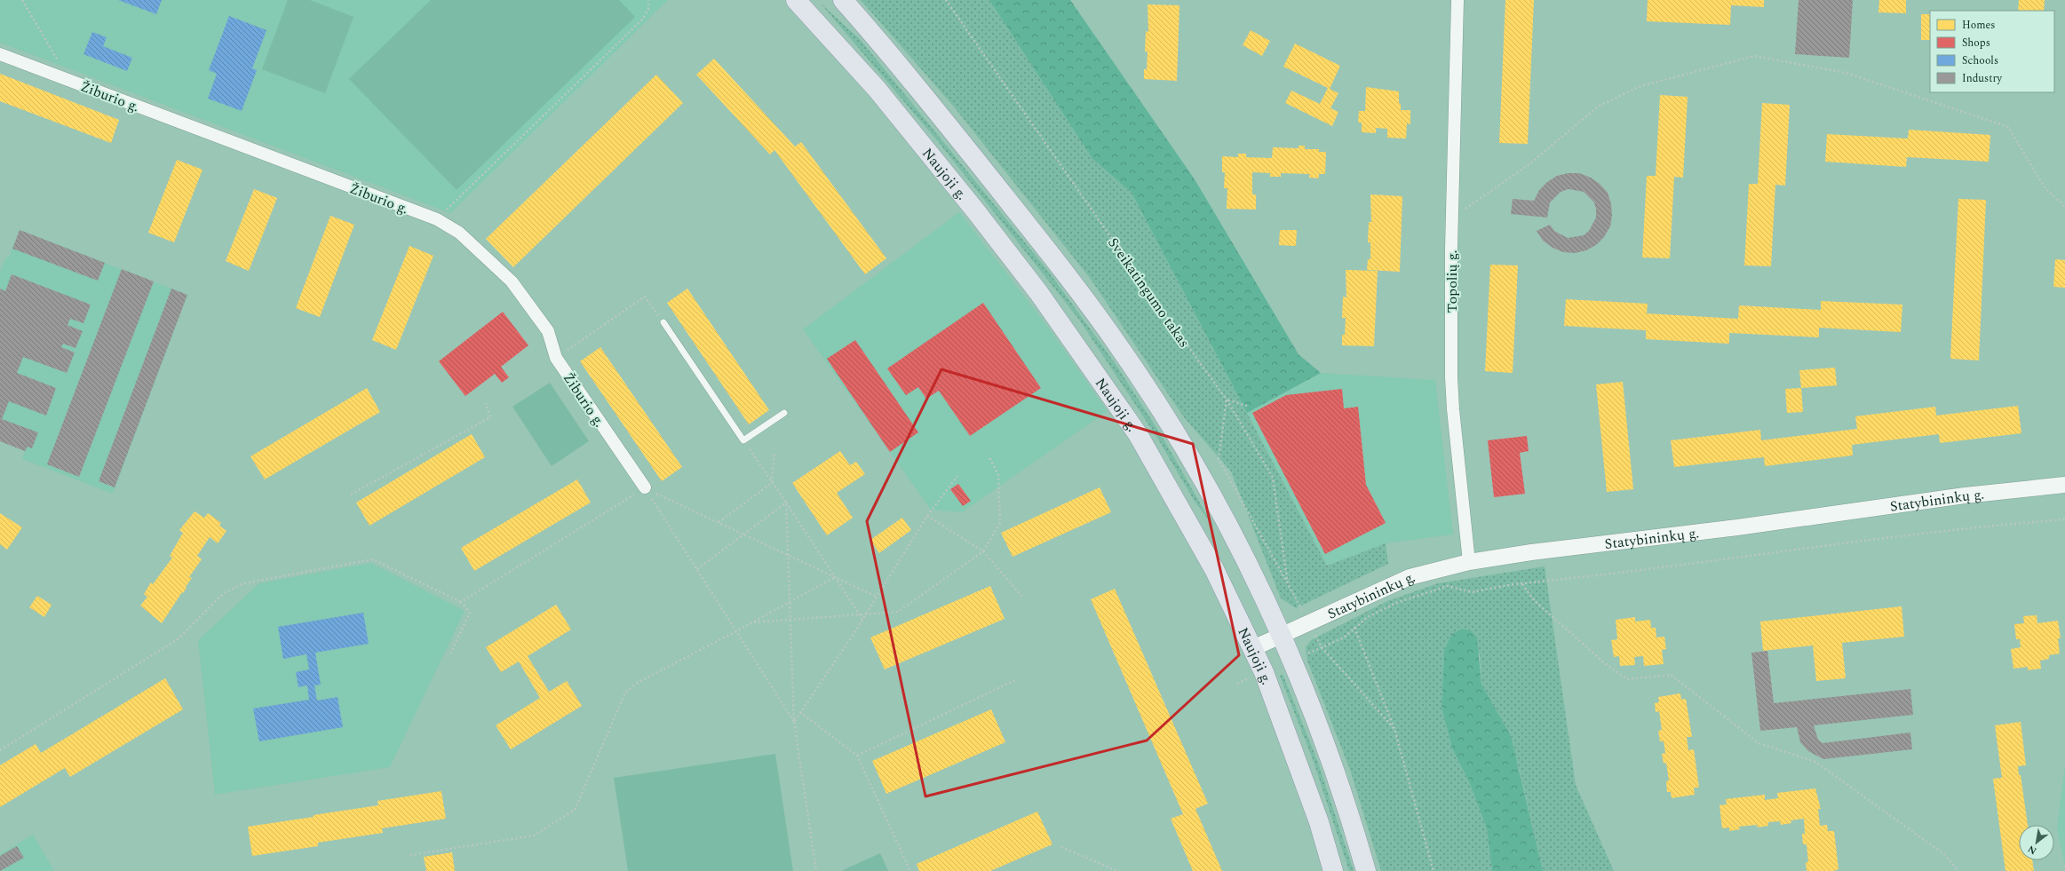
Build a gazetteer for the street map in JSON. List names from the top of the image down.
{
  "streets": {
    "main road": ["Naujoji g."],
    "street": ["Žiburio g.", "Topolių g.", "Statybininkų g."],
    "path": ["Sveikatingumo takas"]
  },
  "crossings": [
    ["Naujoji g.", "Statybininkų g."],
    ["Topolių g.", "Statybininkų g."]
  ],
  "legend": [
    "Homes",
    "Shops",
    "Schools",
    "Industry"
  ],
  "north": "bottom left"
}
